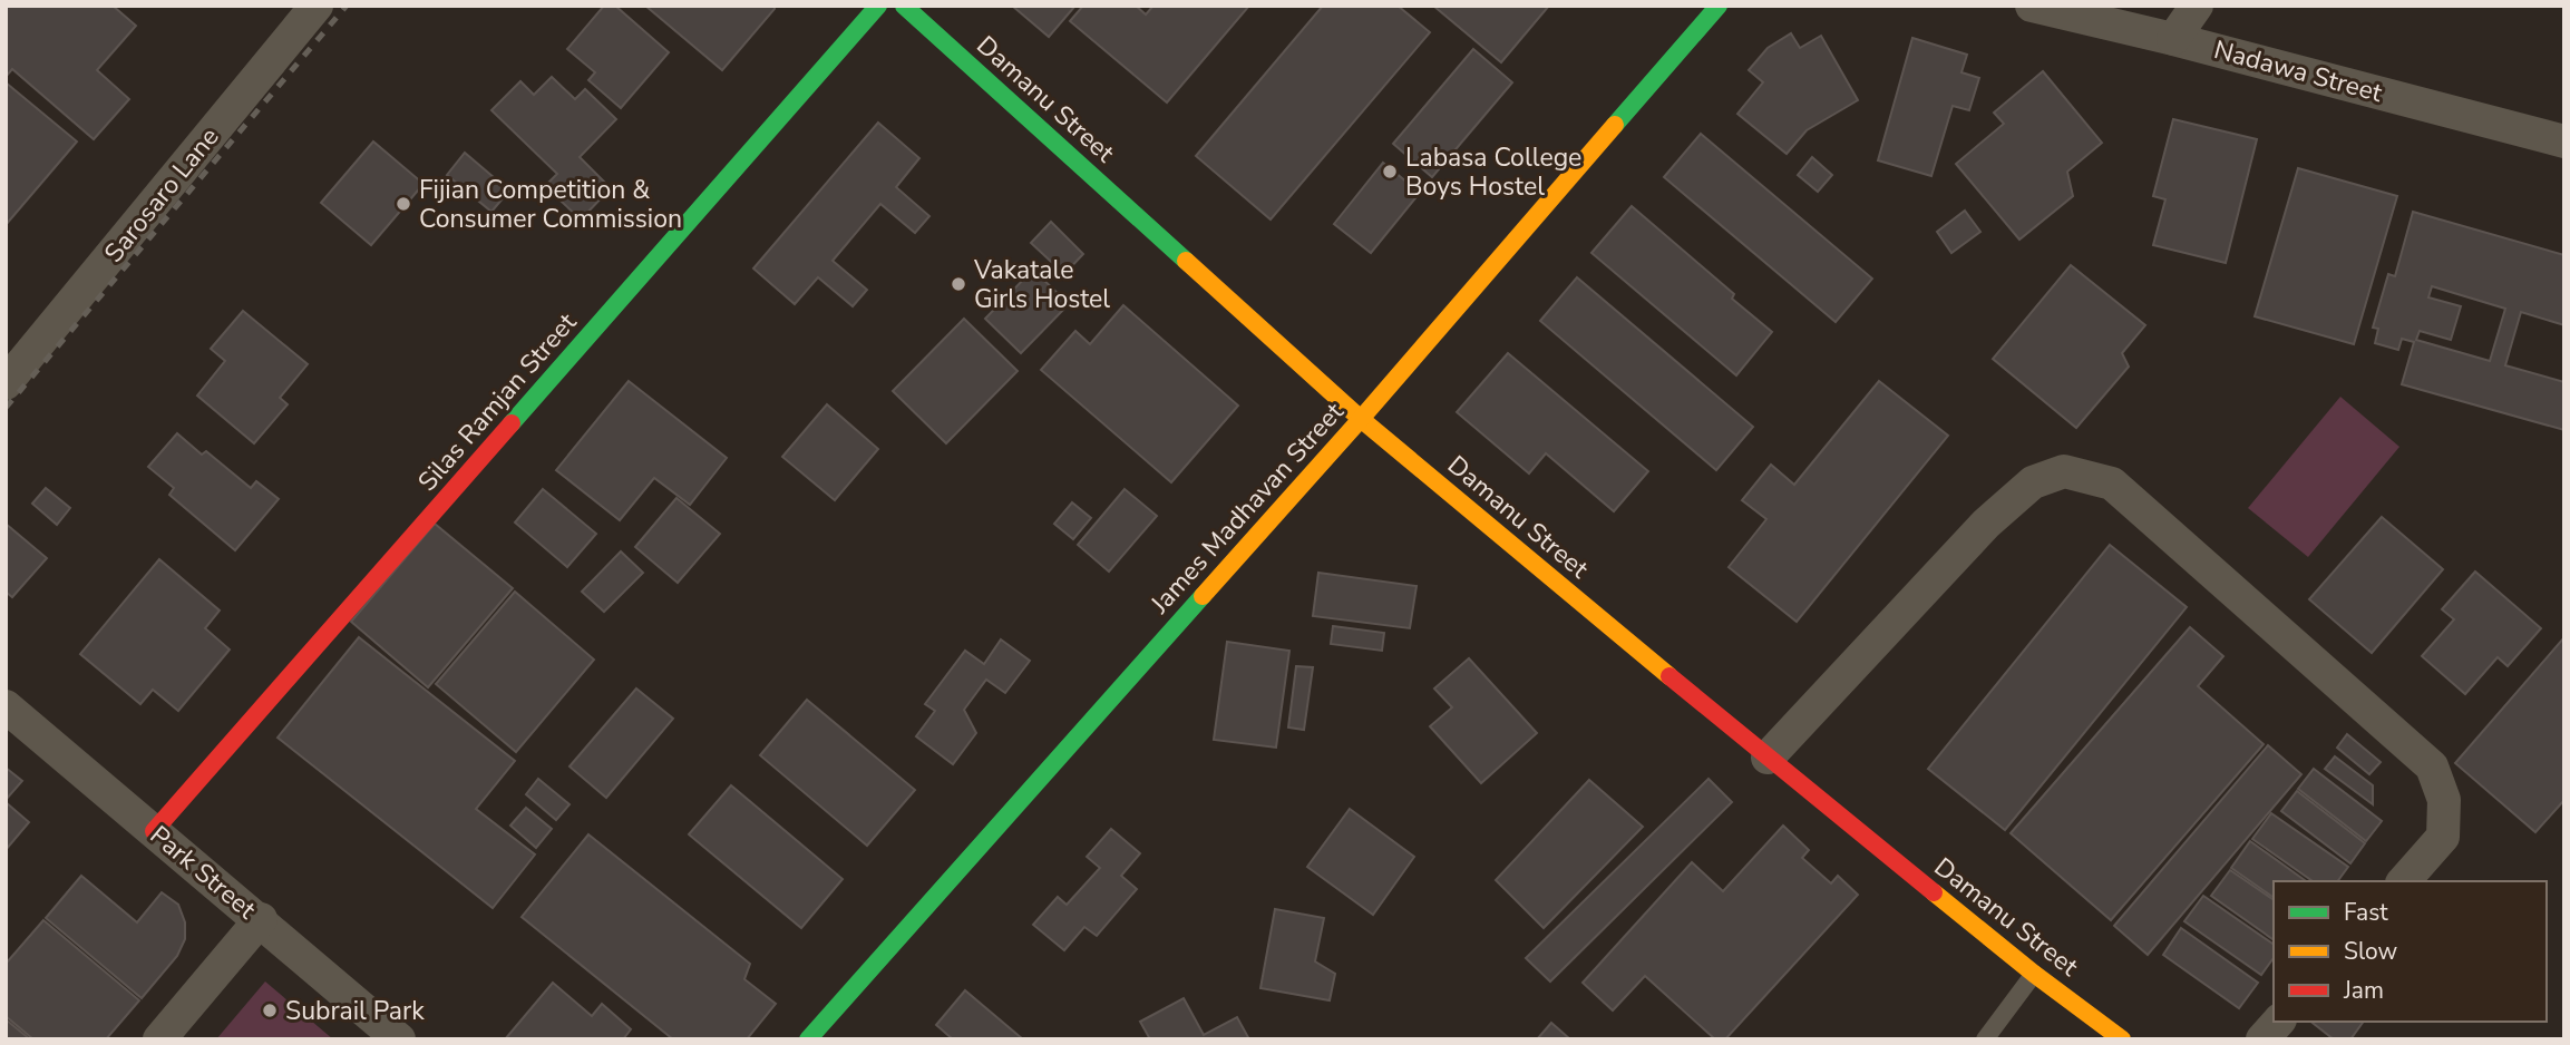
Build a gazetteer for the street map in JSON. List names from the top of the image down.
{
  "streets": {
    "street": [
      "Nadawa Street",
      "Damanu Street",
      "Sarosaro Lane",
      "Silas Ramjan Street",
      "James Madhavan Street",
      "Park Street"
    ]
  },
  "crossings": [
    ["Damanu Street", "James Madhavan Street"],
    ["Silas Ramjan Street", "Park Street"]
  ],
  "places": [
    "Labasa College Boys Hostel",
    "Fijian Competition & Consumer Commission",
    "Vakatale Girls Hostel",
    "Subrail Park"
  ],
  "legend": ["Fast", "Slow", "Jam"]
}
